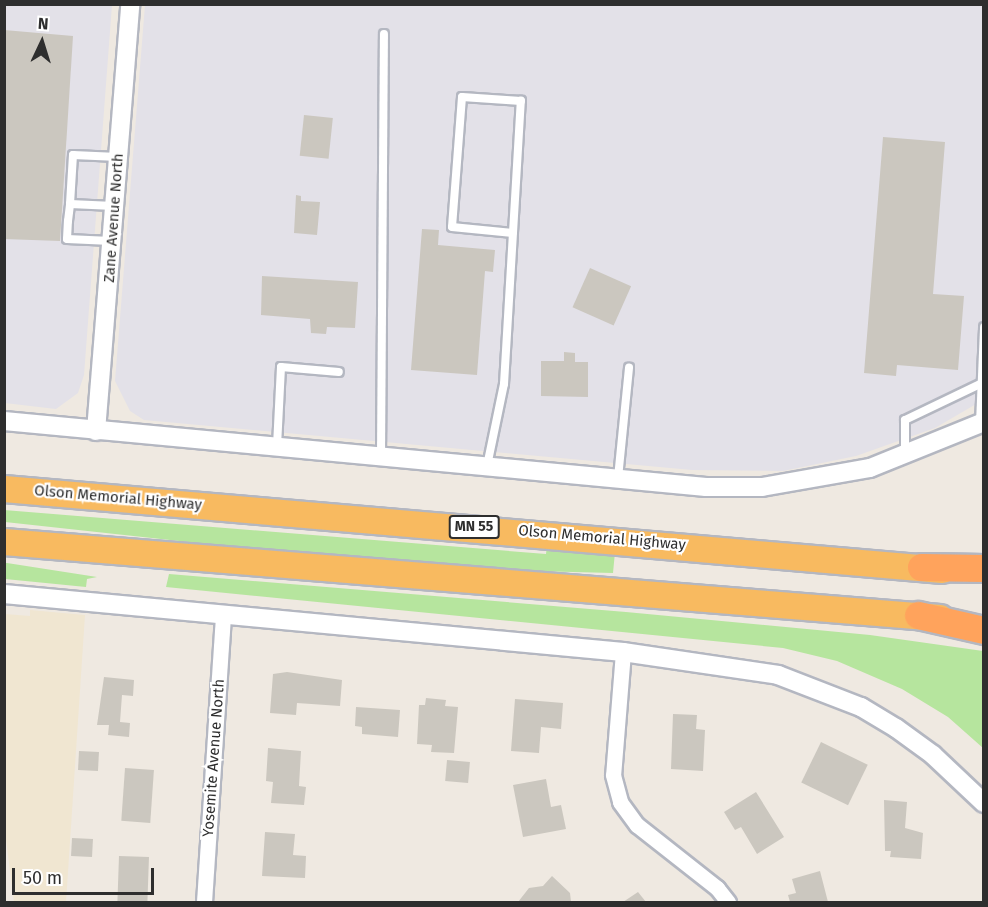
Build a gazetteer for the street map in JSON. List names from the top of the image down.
{
  "streets": {
    "highway": ["Olson Memorial Highway", "MN 55"],
    "street": ["Zane Avenue North", "Yosemite Avenue North"]
  },
  "scale_bar": "50 m",
  "north": "top"
}
